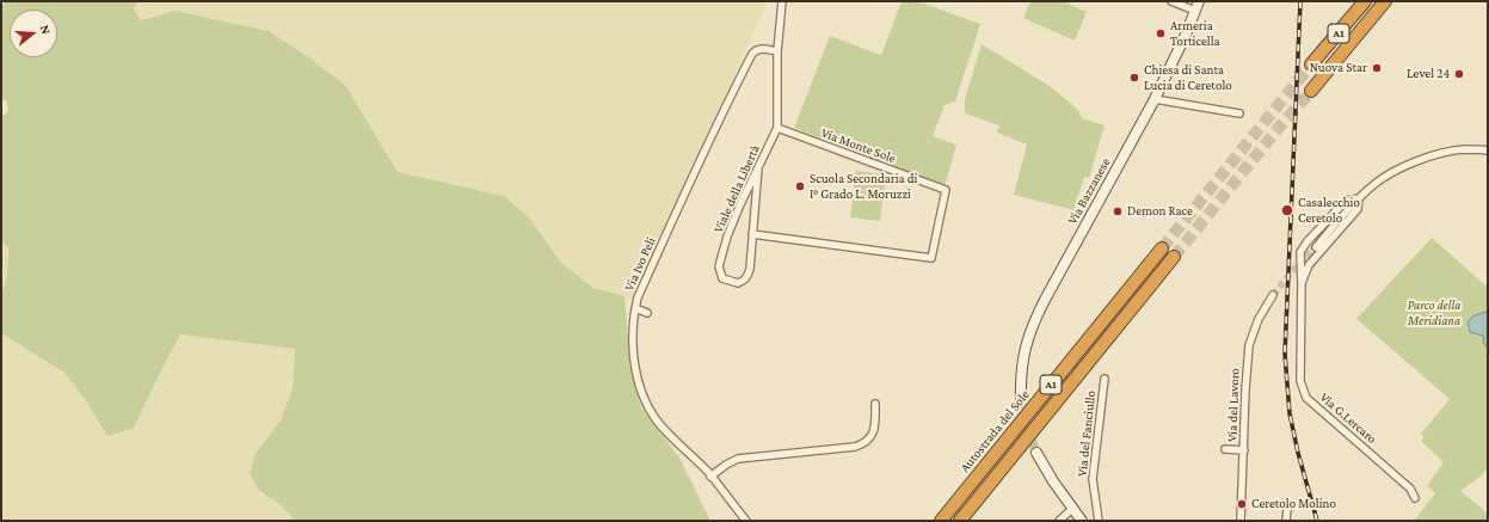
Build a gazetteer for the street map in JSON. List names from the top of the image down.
{
  "streets": {
    "highway": ["A1", "Autostrada del Sole"],
    "main road": ["Via Bazzanese"],
    "street": [
      "Via Monte Sole",
      "Viale della Libertà",
      "Via Ivo Peli",
      "Via del Lavoro",
      "Via G.Lercaro",
      "Via del Fanciullo"
    ]
  },
  "crossings": [
    ["Via Monte Sole", "Viale della Libertà"],
    ["Viale della Libertà", "Via Ivo Peli"]
  ],
  "parks": ["Parco della Meridiana"],
  "places": [
    "Armeria Torticella",
    "Nuova Star",
    "Level 24",
    "Chiesa di Santa Lucia di Ceretolo",
    "Scuola Secondaria di I° Grado L. Moruzzi",
    "Casalecchio Ceretolo",
    "Demon Race",
    "Ceretolo Molino"
  ],
  "north": "right"
}
